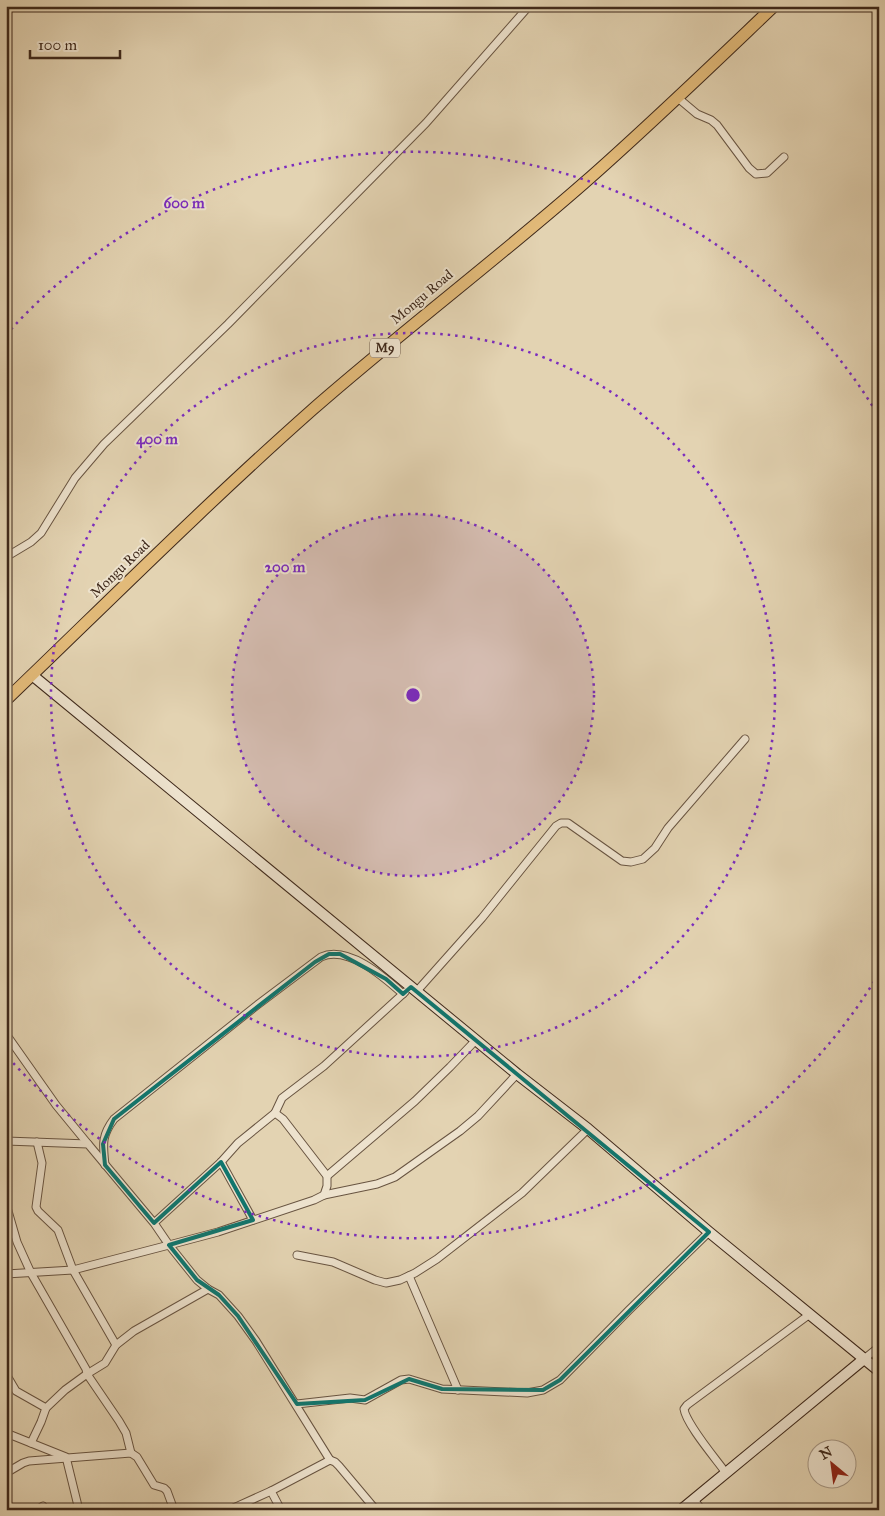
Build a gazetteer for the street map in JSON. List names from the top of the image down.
{
  "streets": {
    "main road": ["Mongu Road", "M9"]
  },
  "scale_bar": "100 m",
  "north": "top left",
  "rings": ["600 m", "400 m", "200 m"]
}
